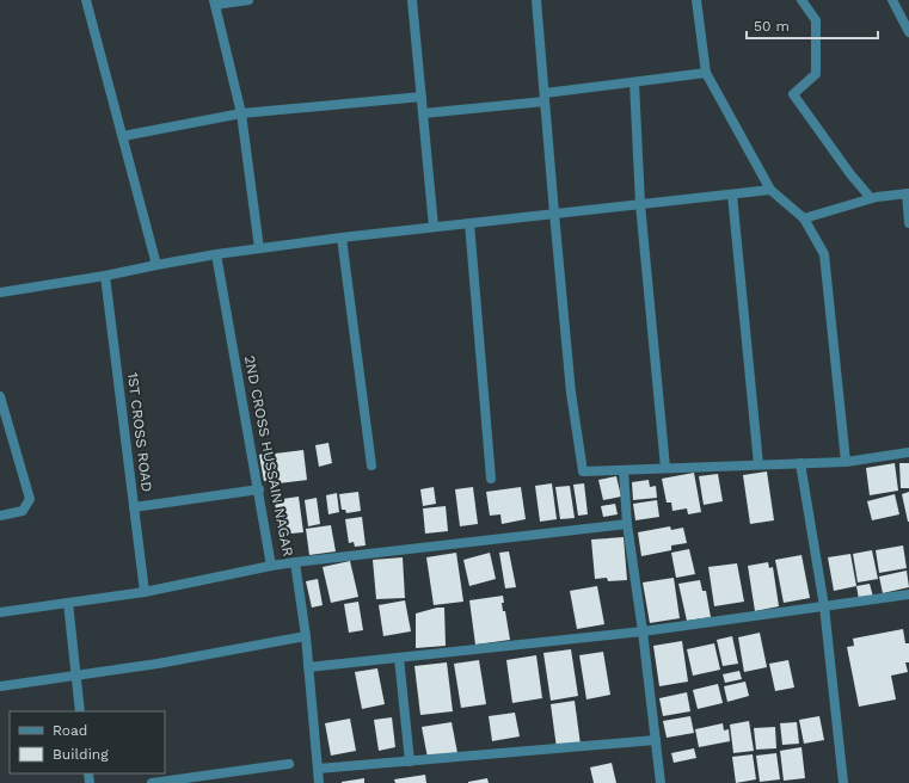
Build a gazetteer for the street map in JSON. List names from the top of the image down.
{
  "streets": {
    "street": ["1ST CROSS ROAD", "2ND CROSS HUSSAIN NAGAR"]
  },
  "legend": ["Road", "Building"],
  "scale_bar": "50 m"
}
